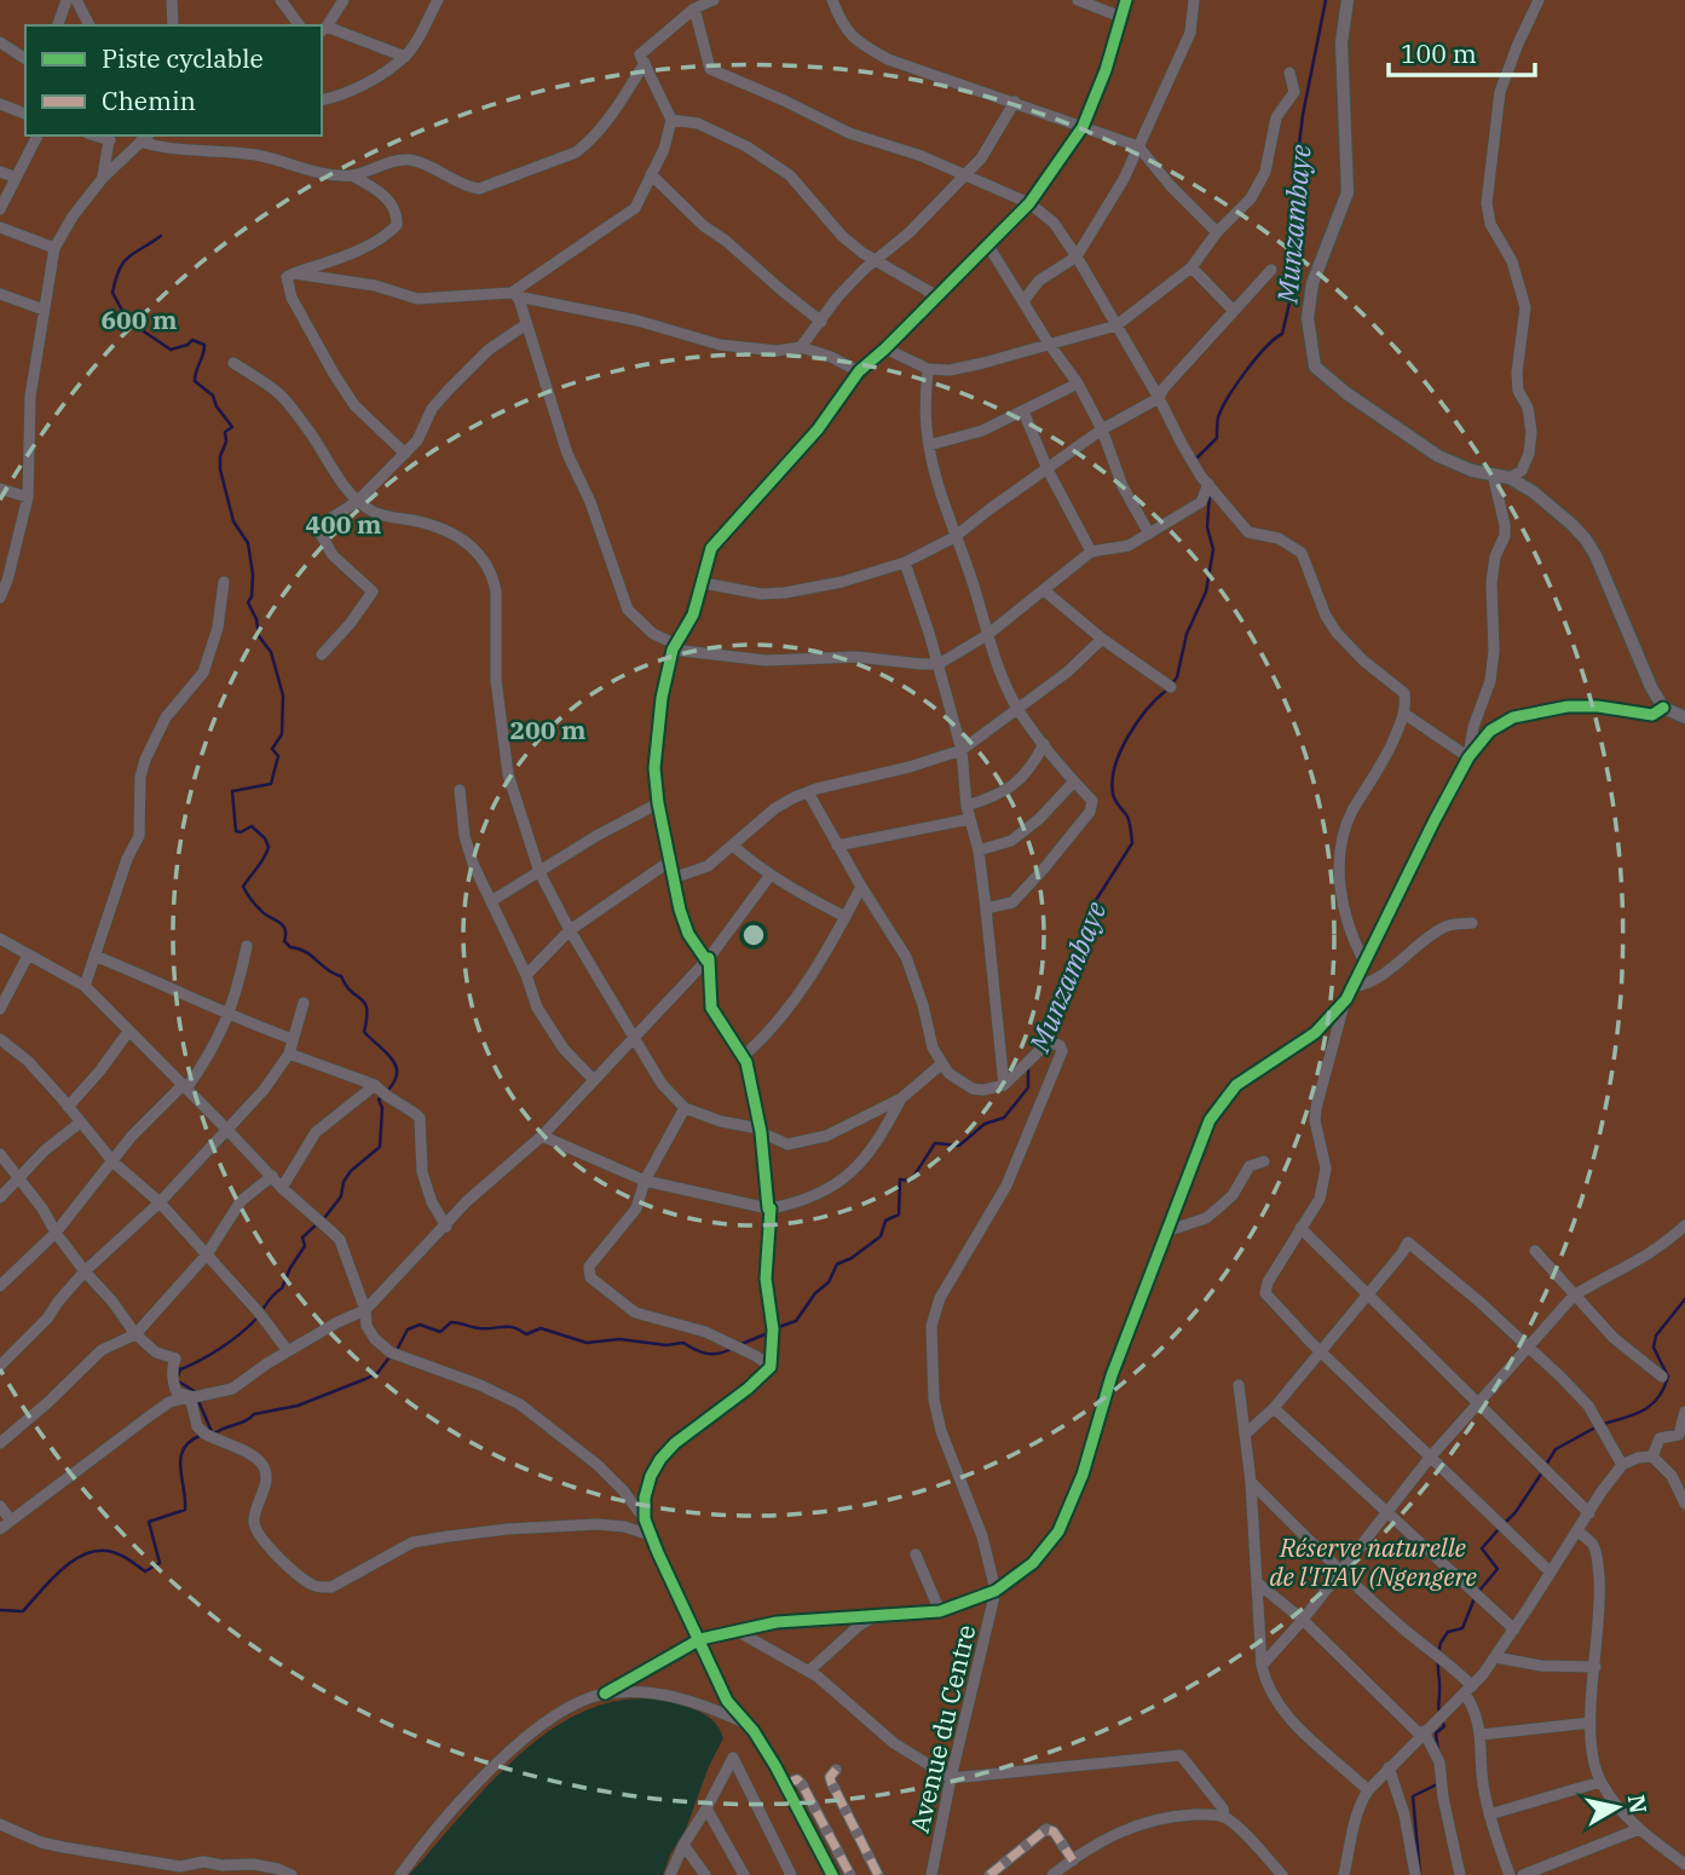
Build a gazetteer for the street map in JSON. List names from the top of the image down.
{
  "streets": {
    "street": ["Avenue du Centre"]
  },
  "water": ["Munzambaye"],
  "parks": ["Réserve naturelle de l'ITAV (Ngengere"],
  "legend": ["Piste cyclable", "Chemin"],
  "scale_bar": "100 m",
  "north": "right",
  "rings": ["600 m", "400 m", "200 m"]
}
